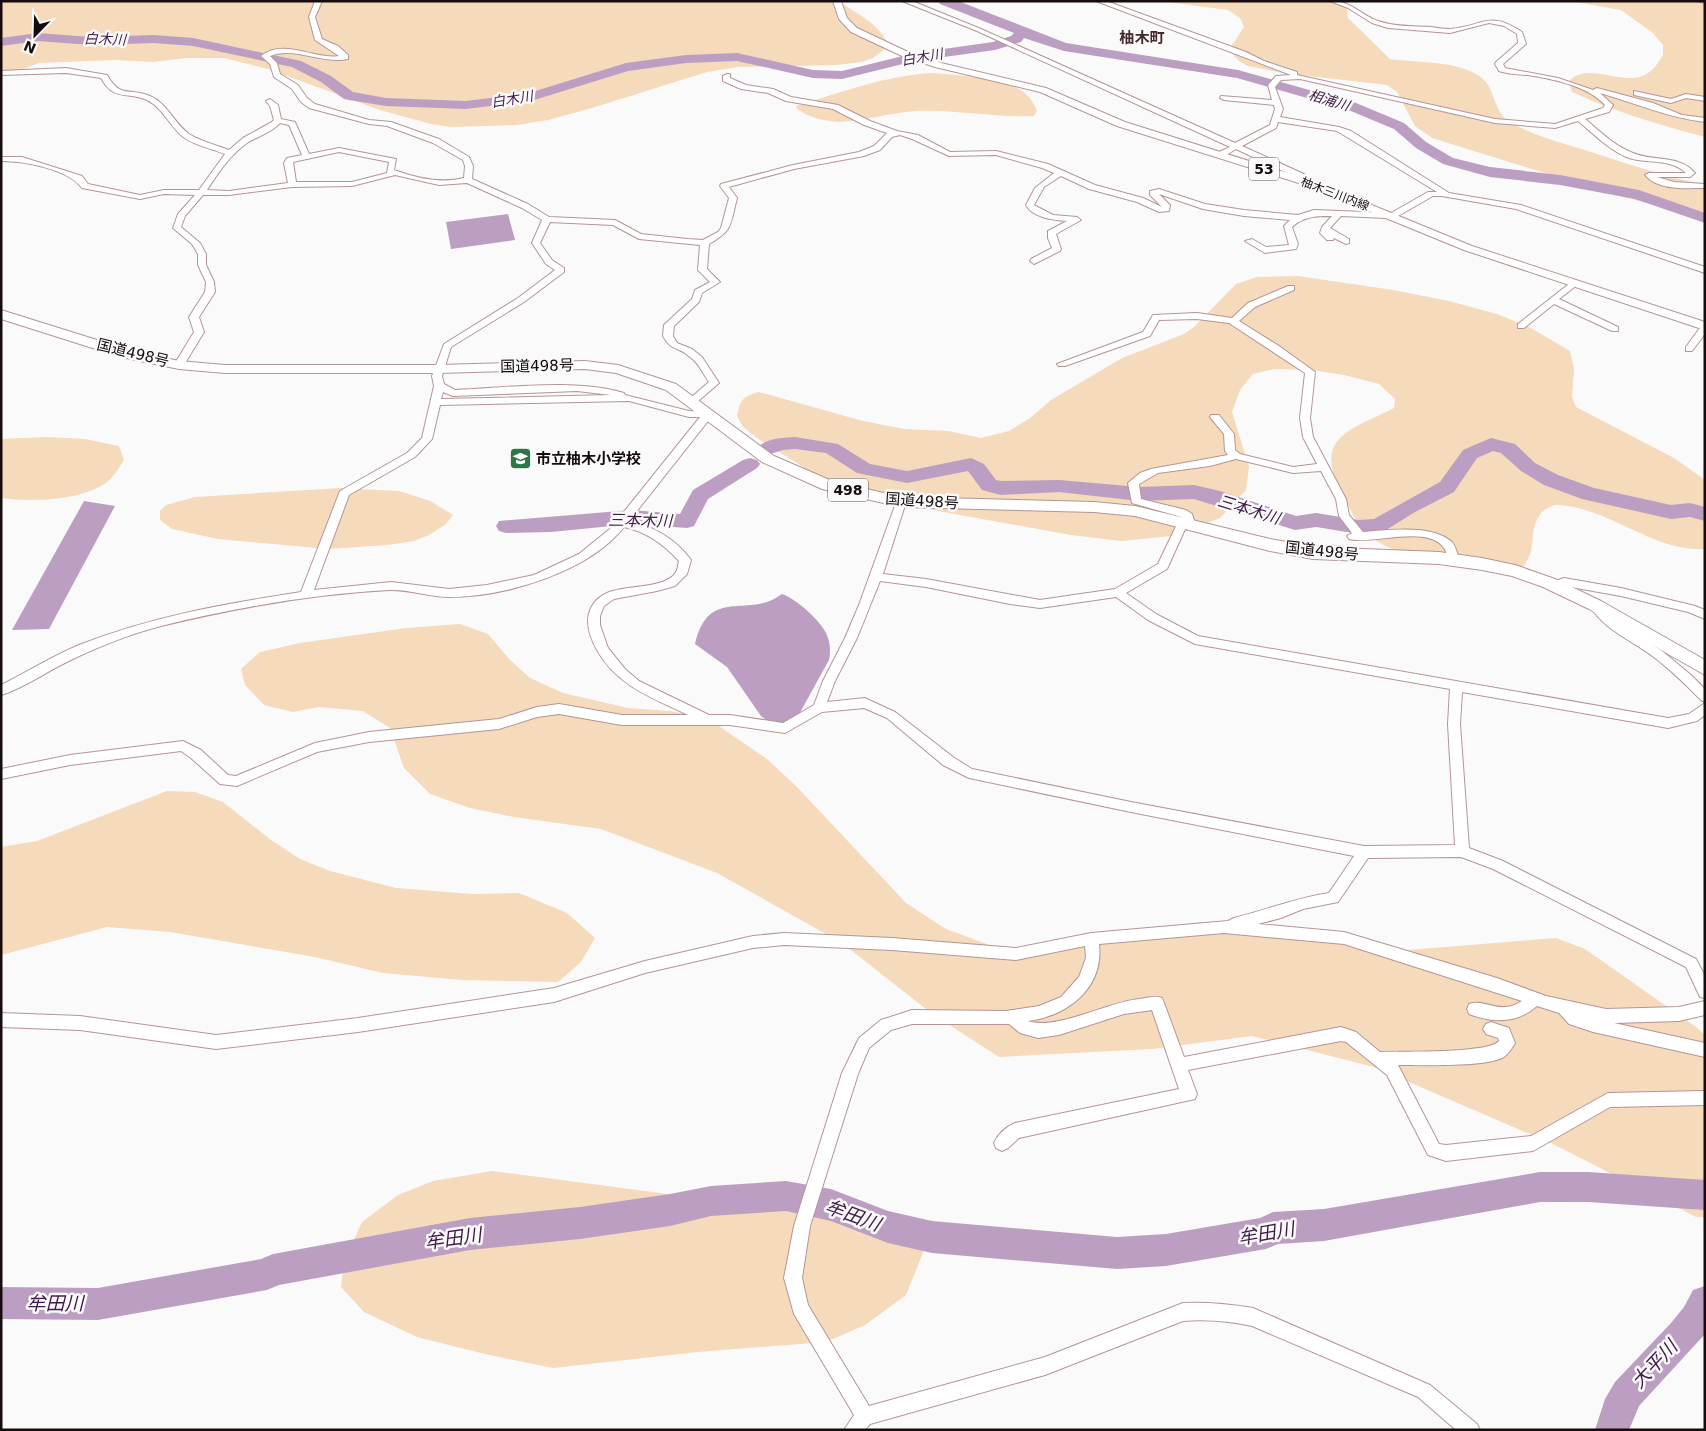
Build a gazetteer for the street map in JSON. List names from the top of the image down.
{
  "streets": {
    "highway": ["国道498号", "498"],
    "main road": ["53", "柚木三川内線"]
  },
  "districts": ["柚木町"],
  "water": [
    "白木川",
    "相浦川",
    "三本木川",
    "牟田川",
    "大平川"
  ],
  "places": {
    "school or university": ["市立柚木小学校"]
  },
  "north": "bottom left"
}
